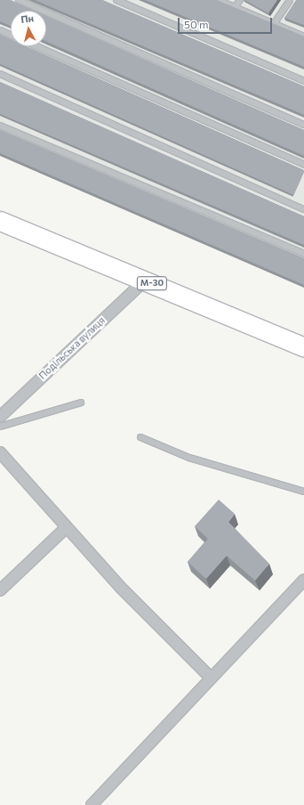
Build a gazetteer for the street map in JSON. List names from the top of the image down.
{
  "streets": {
    "highway": ["М-30"],
    "street": ["Подільська вулиця"]
  },
  "crossings": [
    ["М-30", "Подільська вулиця"]
  ],
  "scale_bar": "50 m",
  "north": "top"
}
